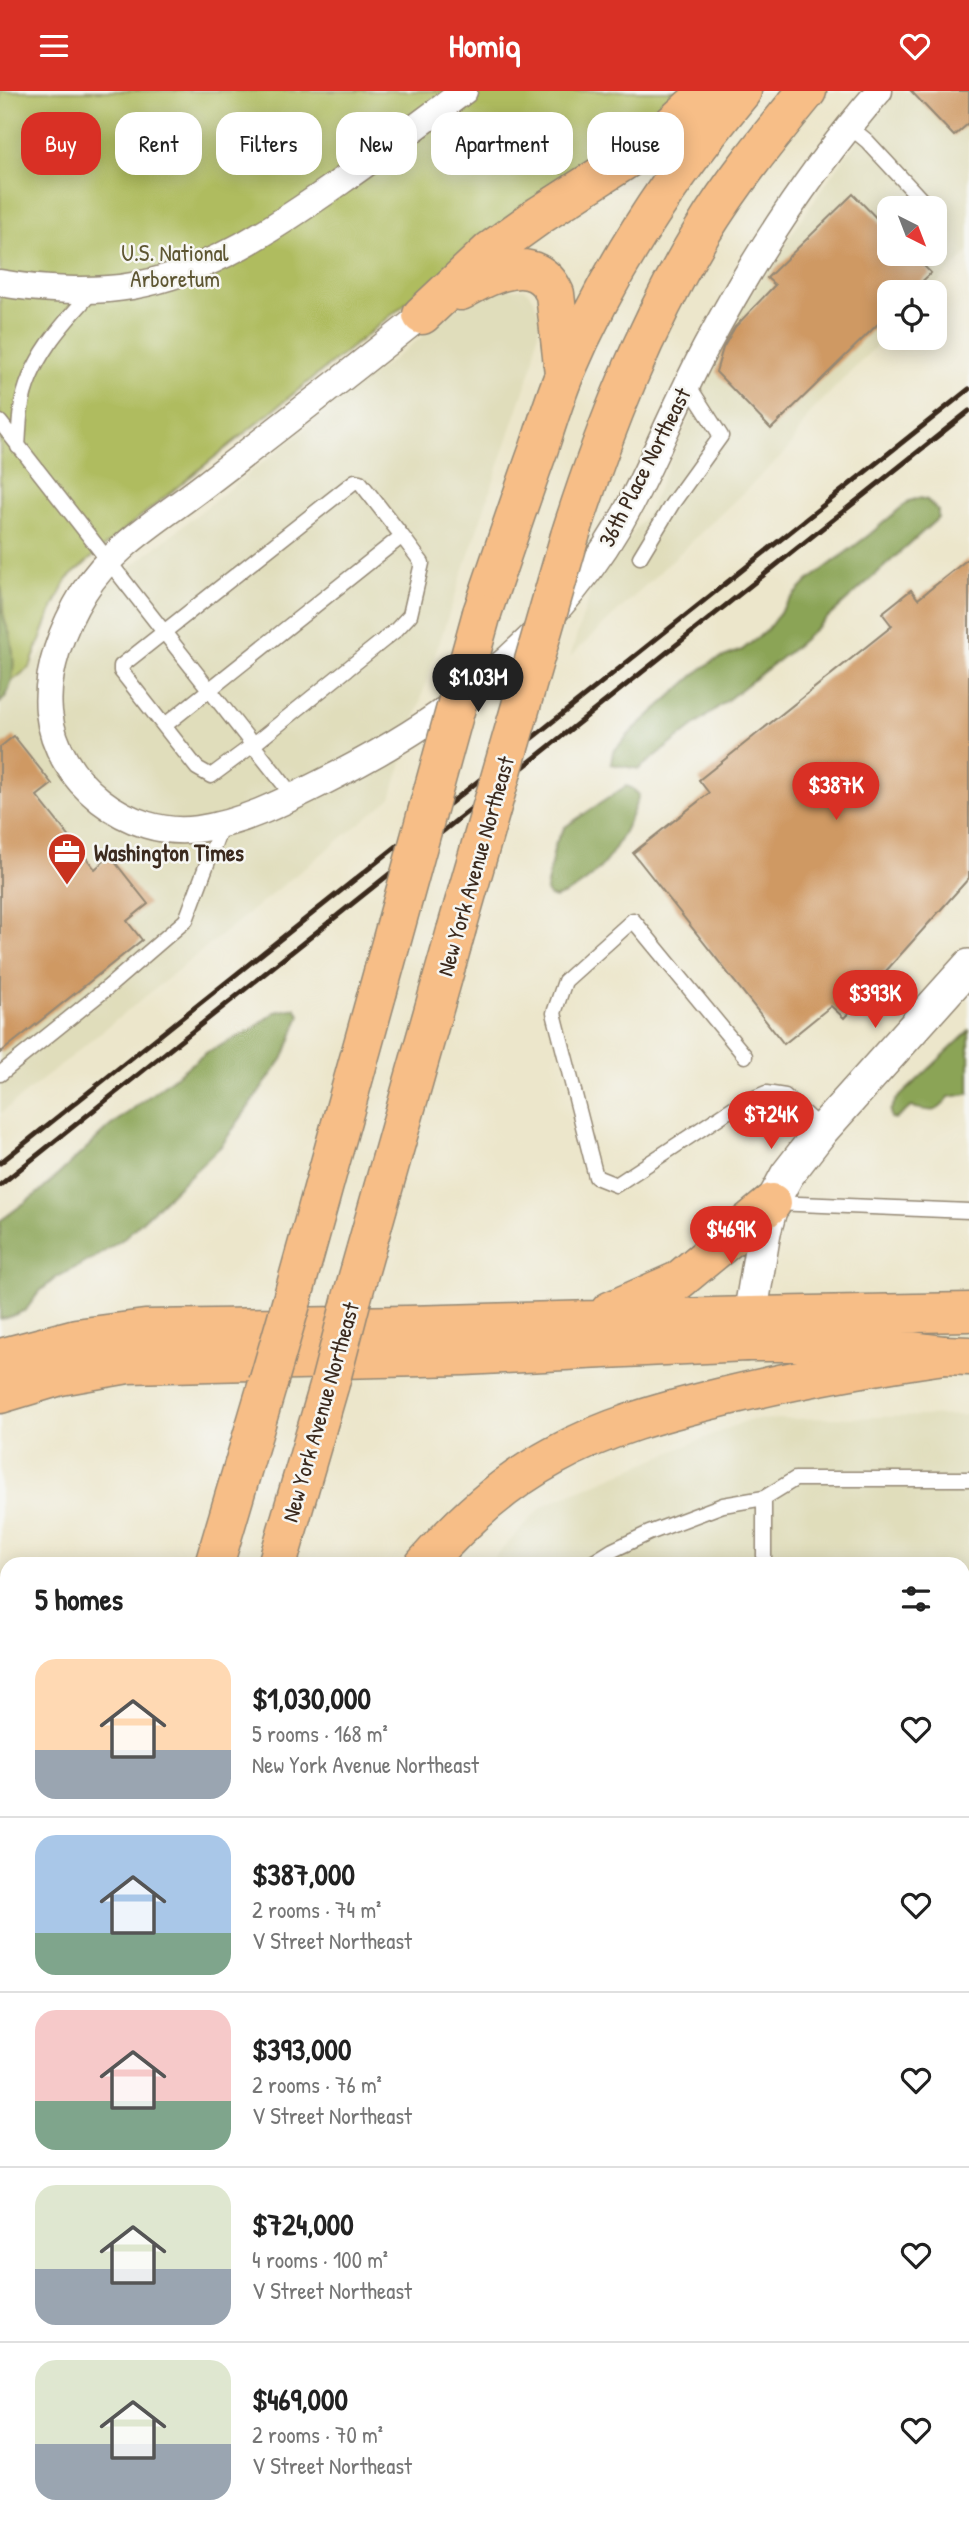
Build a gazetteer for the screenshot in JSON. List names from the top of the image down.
{
  "streets": {
    "main road": ["New York Avenue Northeast"],
    "street": ["36th Place Northeast"]
  },
  "parks": ["U.S. National Arboretum"],
  "places": {
    "office": ["Washington Times"]
  },
  "north": "bottom right",
  "page": {
    "header": "Homiq",
    "chip": [
      "Buy",
      "Rent",
      "Filters",
      "New",
      "Apartment",
      "House"
    ],
    "price": [
      "$1.03M",
      "$387K",
      "$393K",
      "$724K",
      "$469K"
    ],
    "heading": "5 homes",
    "list": [
      {
        "name": "$1,030,000",
        "note": "5 rooms · 168 m² · New York Avenue Northeast"
      },
      {
        "name": "$387,000",
        "note": "2 rooms · 74 m² · V Street Northeast"
      },
      {
        "name": "$393,000",
        "note": "2 rooms · 76 m² · V Street Northeast"
      },
      {
        "name": "$724,000",
        "note": "4 rooms · 100 m² · V Street Northeast"
      },
      {
        "name": "$469,000",
        "note": "2 rooms · 70 m² · V Street Northeast"
      }
    ]
  }
}
